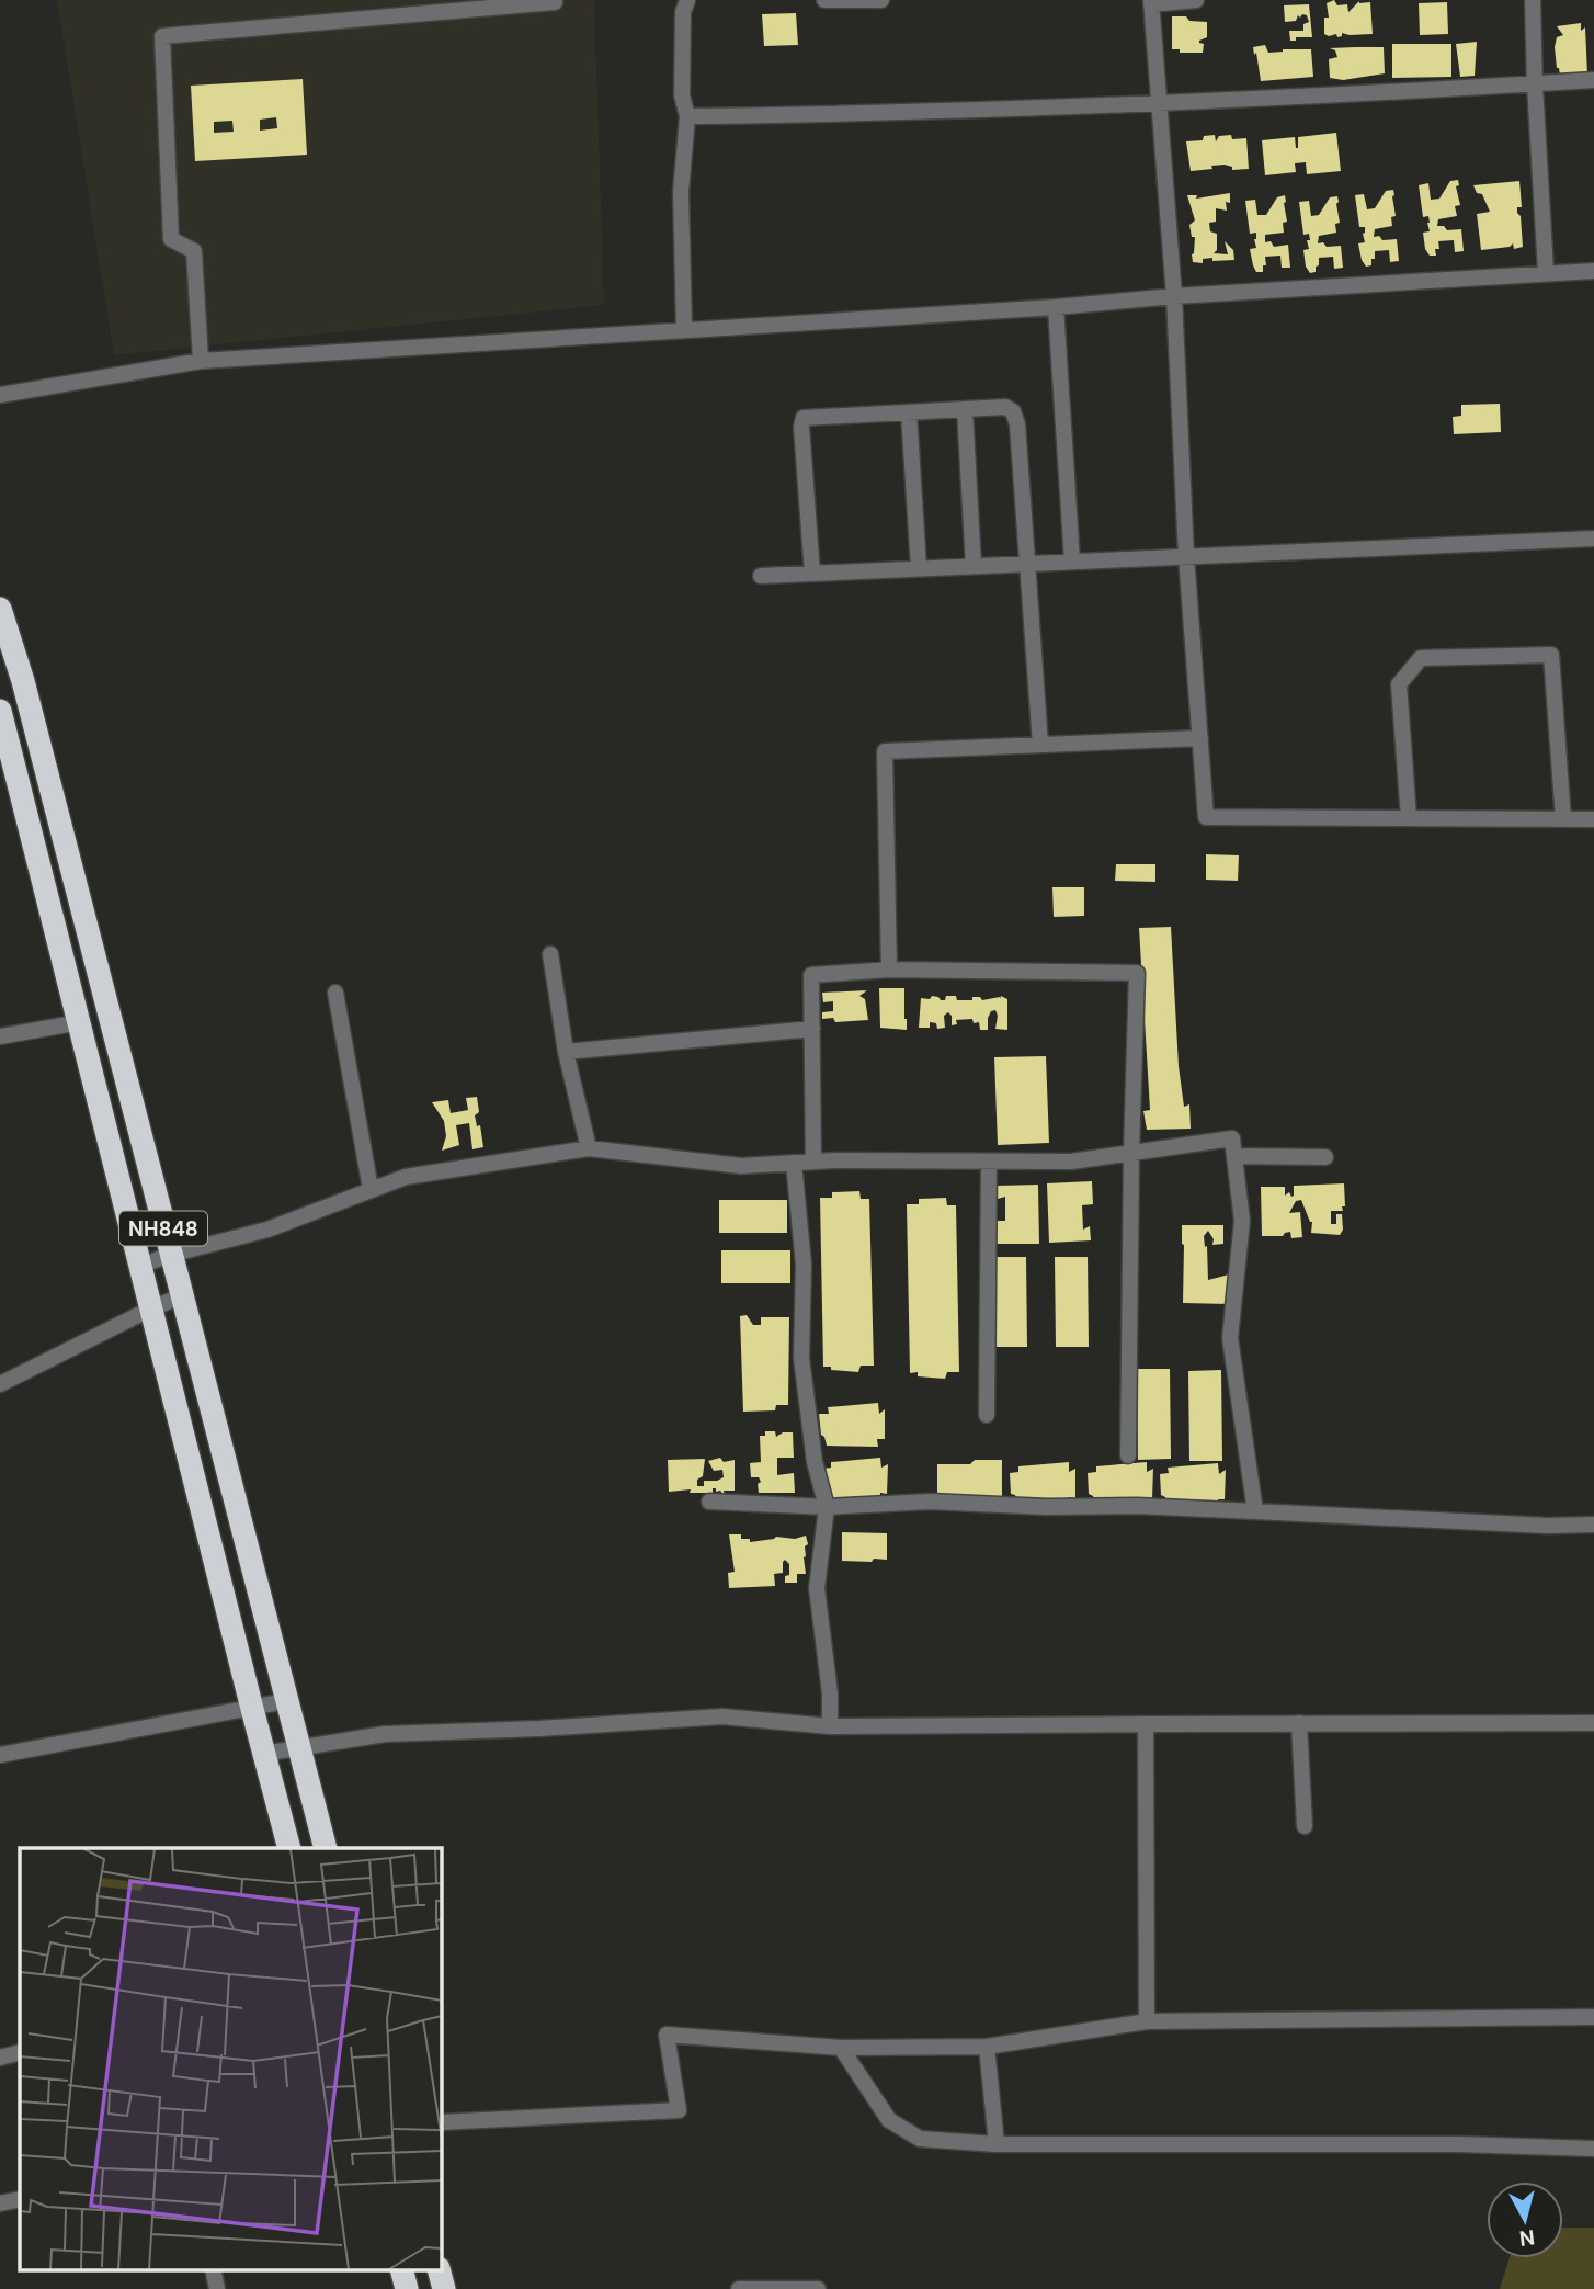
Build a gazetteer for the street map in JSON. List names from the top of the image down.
{
  "streets": {
    "highway": ["NH848"]
  },
  "north": "bottom"
}
